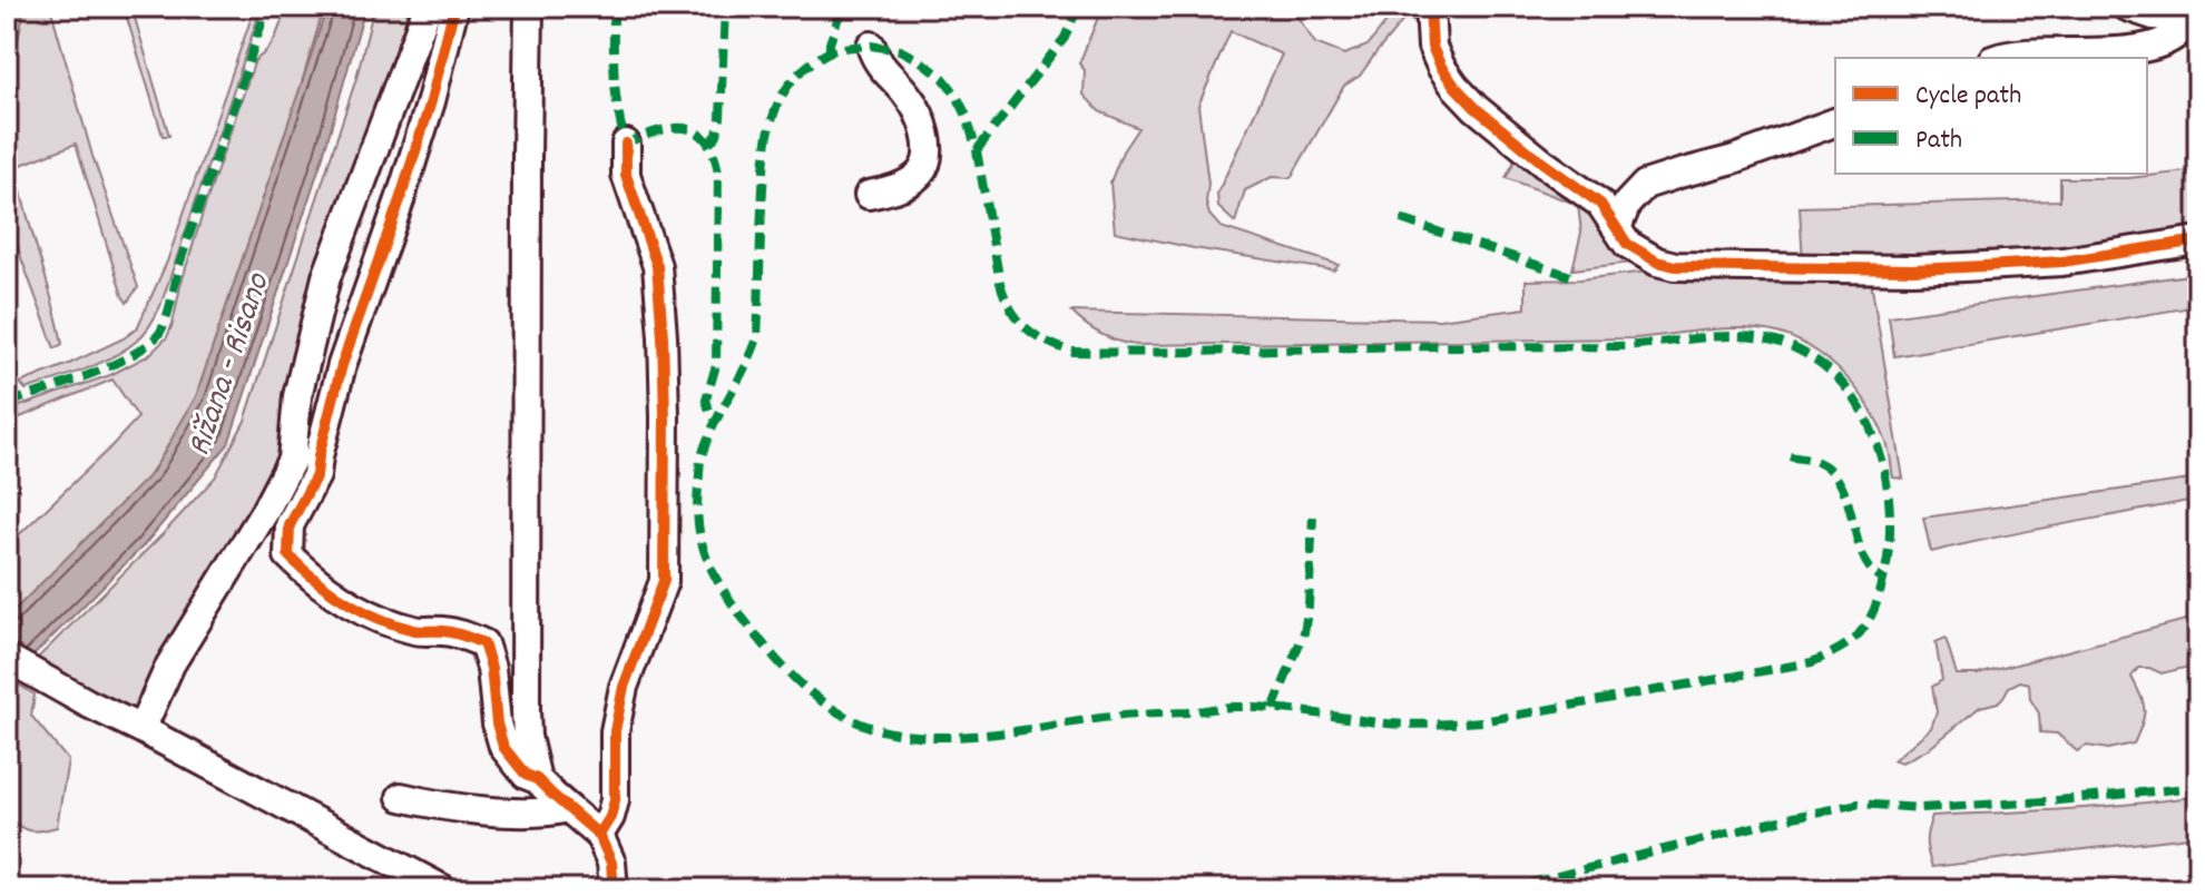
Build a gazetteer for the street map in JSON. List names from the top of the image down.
{
  "water": ["Rižana - Risano"],
  "legend": ["Cycle path", "Path"]
}
